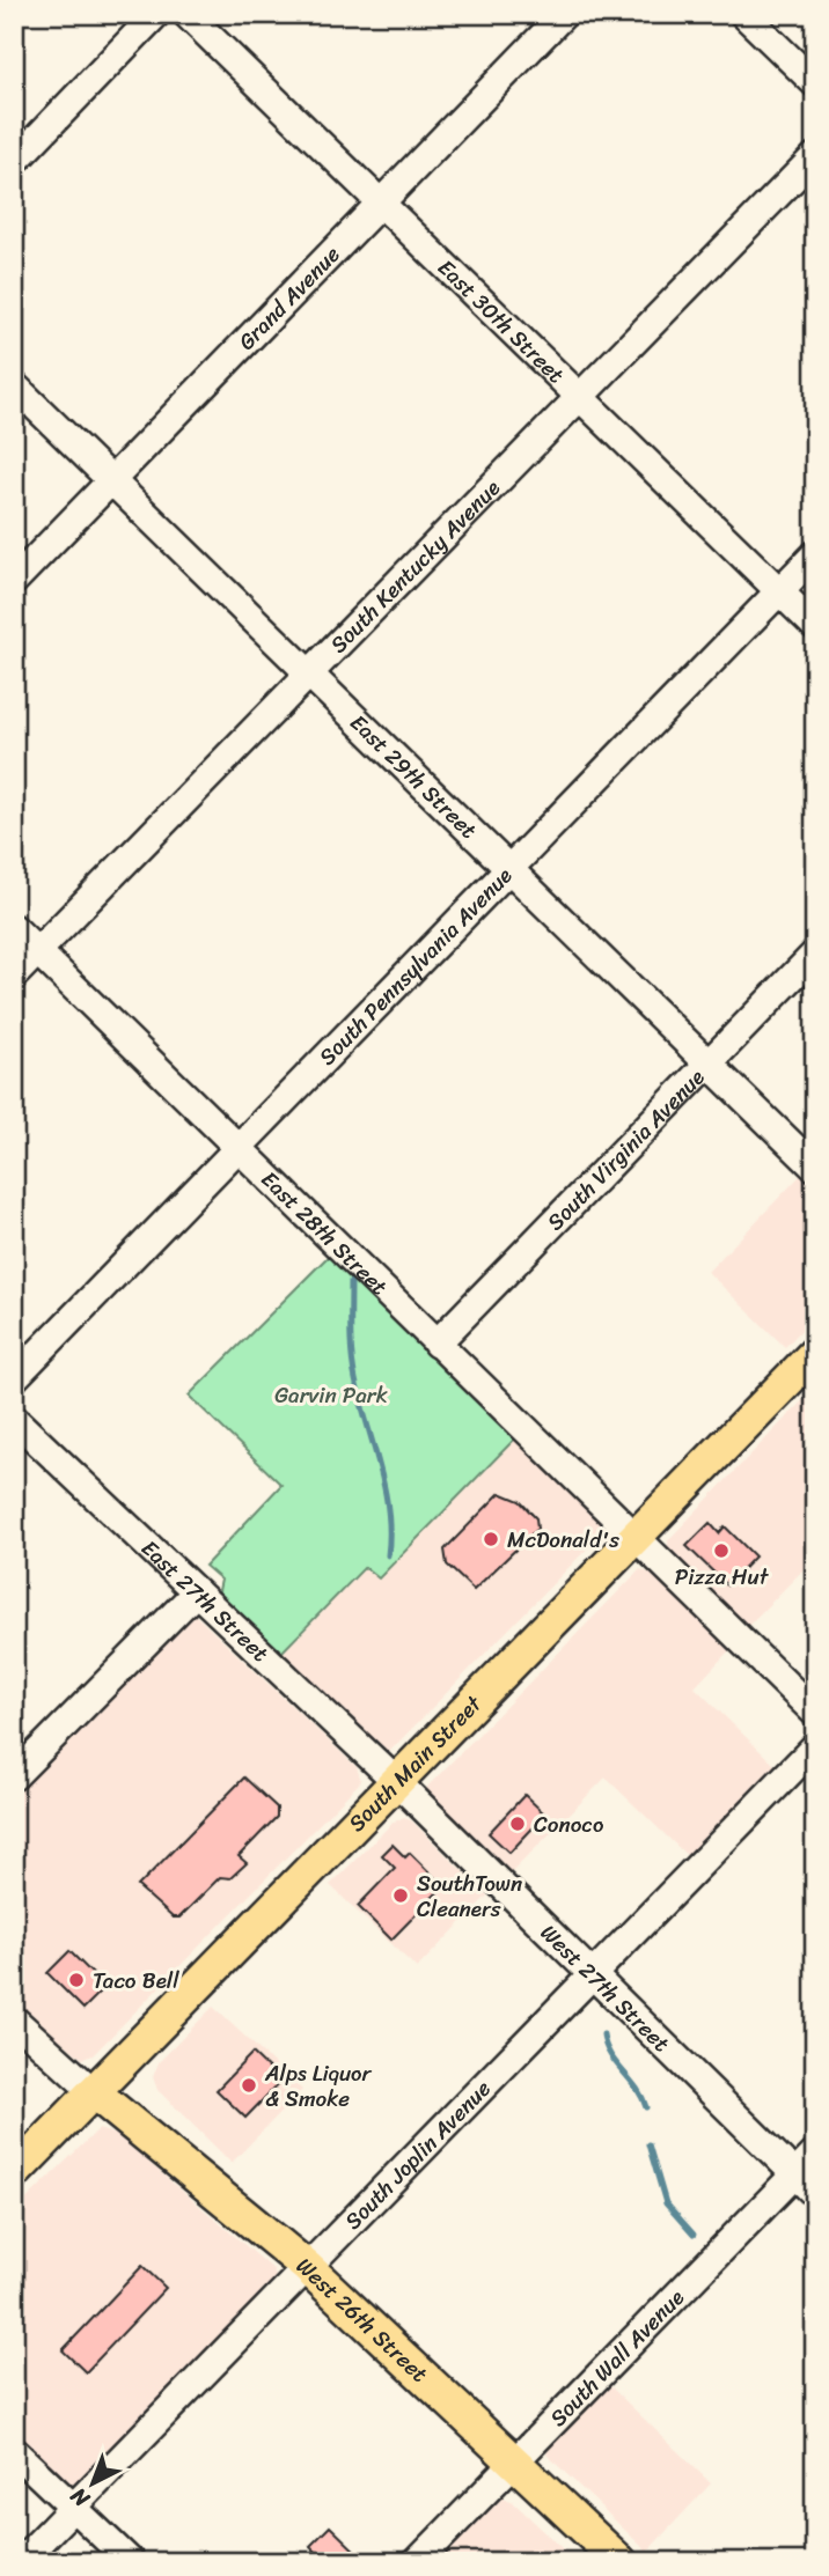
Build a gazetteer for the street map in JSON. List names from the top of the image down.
{
  "streets": {
    "main road": ["South Main Street", "West 26th Street"],
    "street": [
      "Grand Avenue",
      "East 30th Street",
      "South Kentucky Avenue",
      "East 29th Street",
      "South Pennsylvania Avenue",
      "South Virginia Avenue",
      "East 28th Street",
      "East 27th Street",
      "West 27th Street",
      "South Joplin Avenue",
      "South Wall Avenue"
    ]
  },
  "crossings": [
    ["Grand Avenue", "East 30th Street"],
    ["Grand Avenue", "East 29th Street"],
    ["East 30th Street", "South Kentucky Avenue"],
    ["East 30th Street", "South Pennsylvania Avenue"],
    ["South Kentucky Avenue", "East 29th Street"],
    ["South Kentucky Avenue", "East 28th Street"],
    ["East 29th Street", "South Pennsylvania Avenue"],
    ["East 29th Street", "South Virginia Avenue"],
    ["South Pennsylvania Avenue", "East 28th Street"],
    ["South Virginia Avenue", "East 28th Street"],
    ["East 28th Street", "South Main Street"],
    ["East 27th Street", "South Main Street"],
    ["East 27th Street", "West 27th Street"],
    ["South Main Street", "West 27th Street"],
    ["South Main Street", "West 26th Street"],
    ["West 27th Street", "South Joplin Avenue"],
    ["West 27th Street", "South Wall Avenue"],
    ["South Joplin Avenue", "West 26th Street"],
    ["West 26th Street", "South Wall Avenue"]
  ],
  "parks": ["Garvin Park"],
  "places": [
    "McDonald's",
    "Pizza Hut",
    "Conoco",
    "SouthTown Cleaners",
    "Taco Bell",
    "Alps Liquor & Smoke"
  ],
  "north": "bottom left"
}
